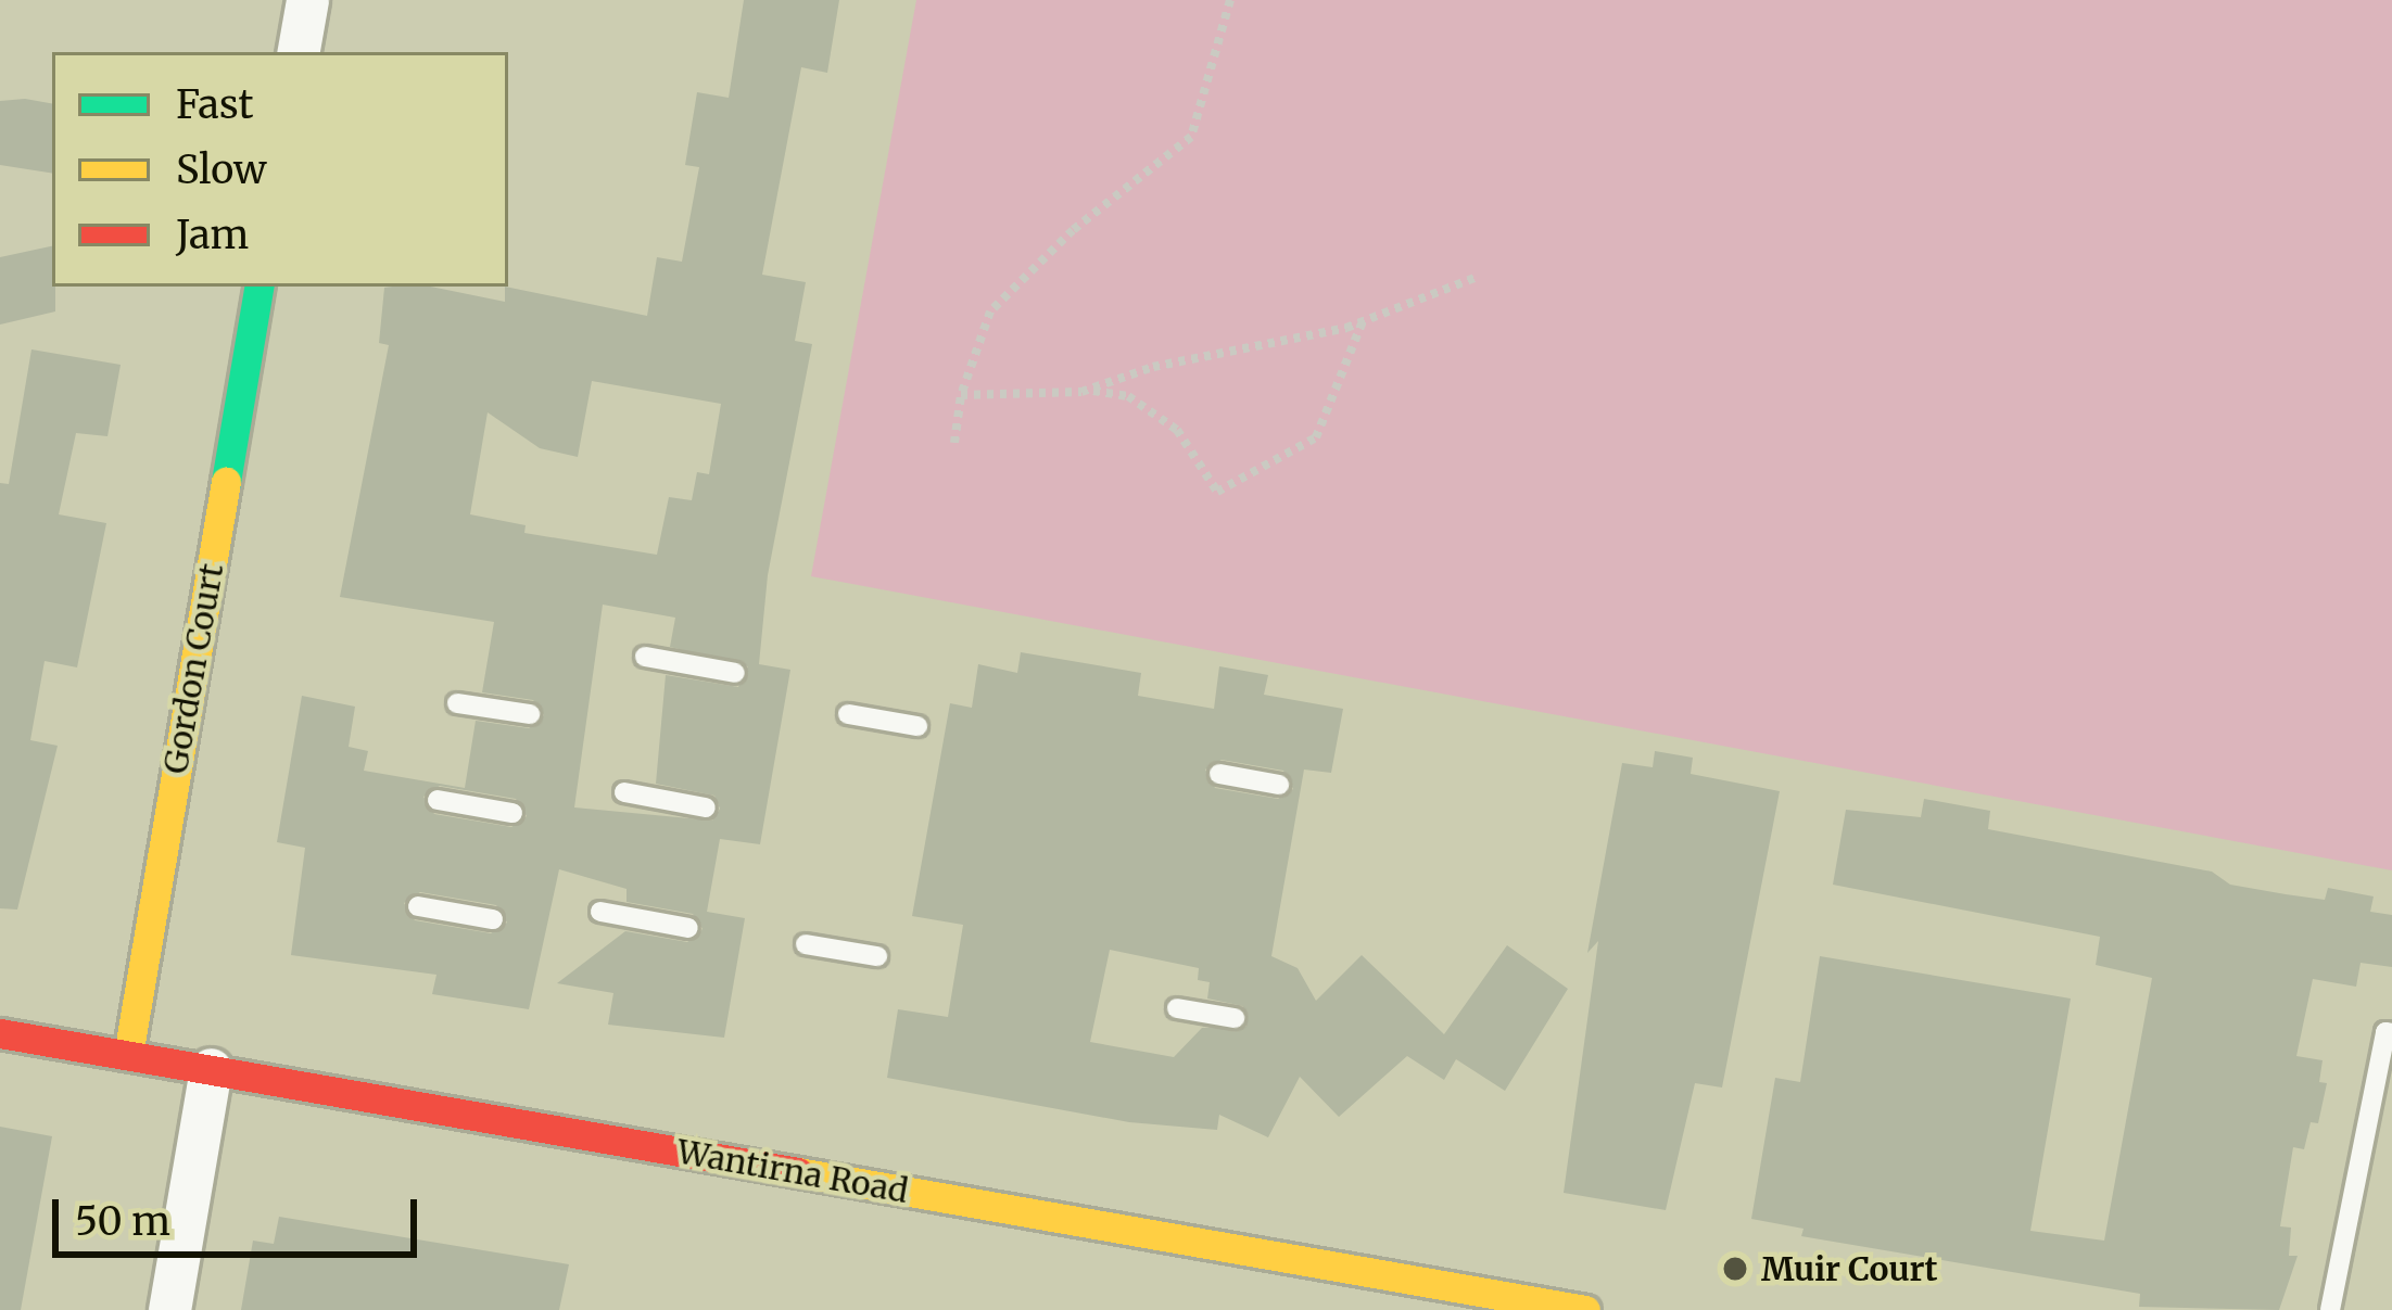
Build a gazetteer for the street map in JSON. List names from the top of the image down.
{
  "streets": {
    "main road": ["Gordon Court", "Wantirna Road"]
  },
  "crossings": [
    ["Gordon Court", "Wantirna Road"]
  ],
  "places": ["Muir Court"],
  "legend": ["Fast", "Slow", "Jam"],
  "scale_bar": "50 m"
}
